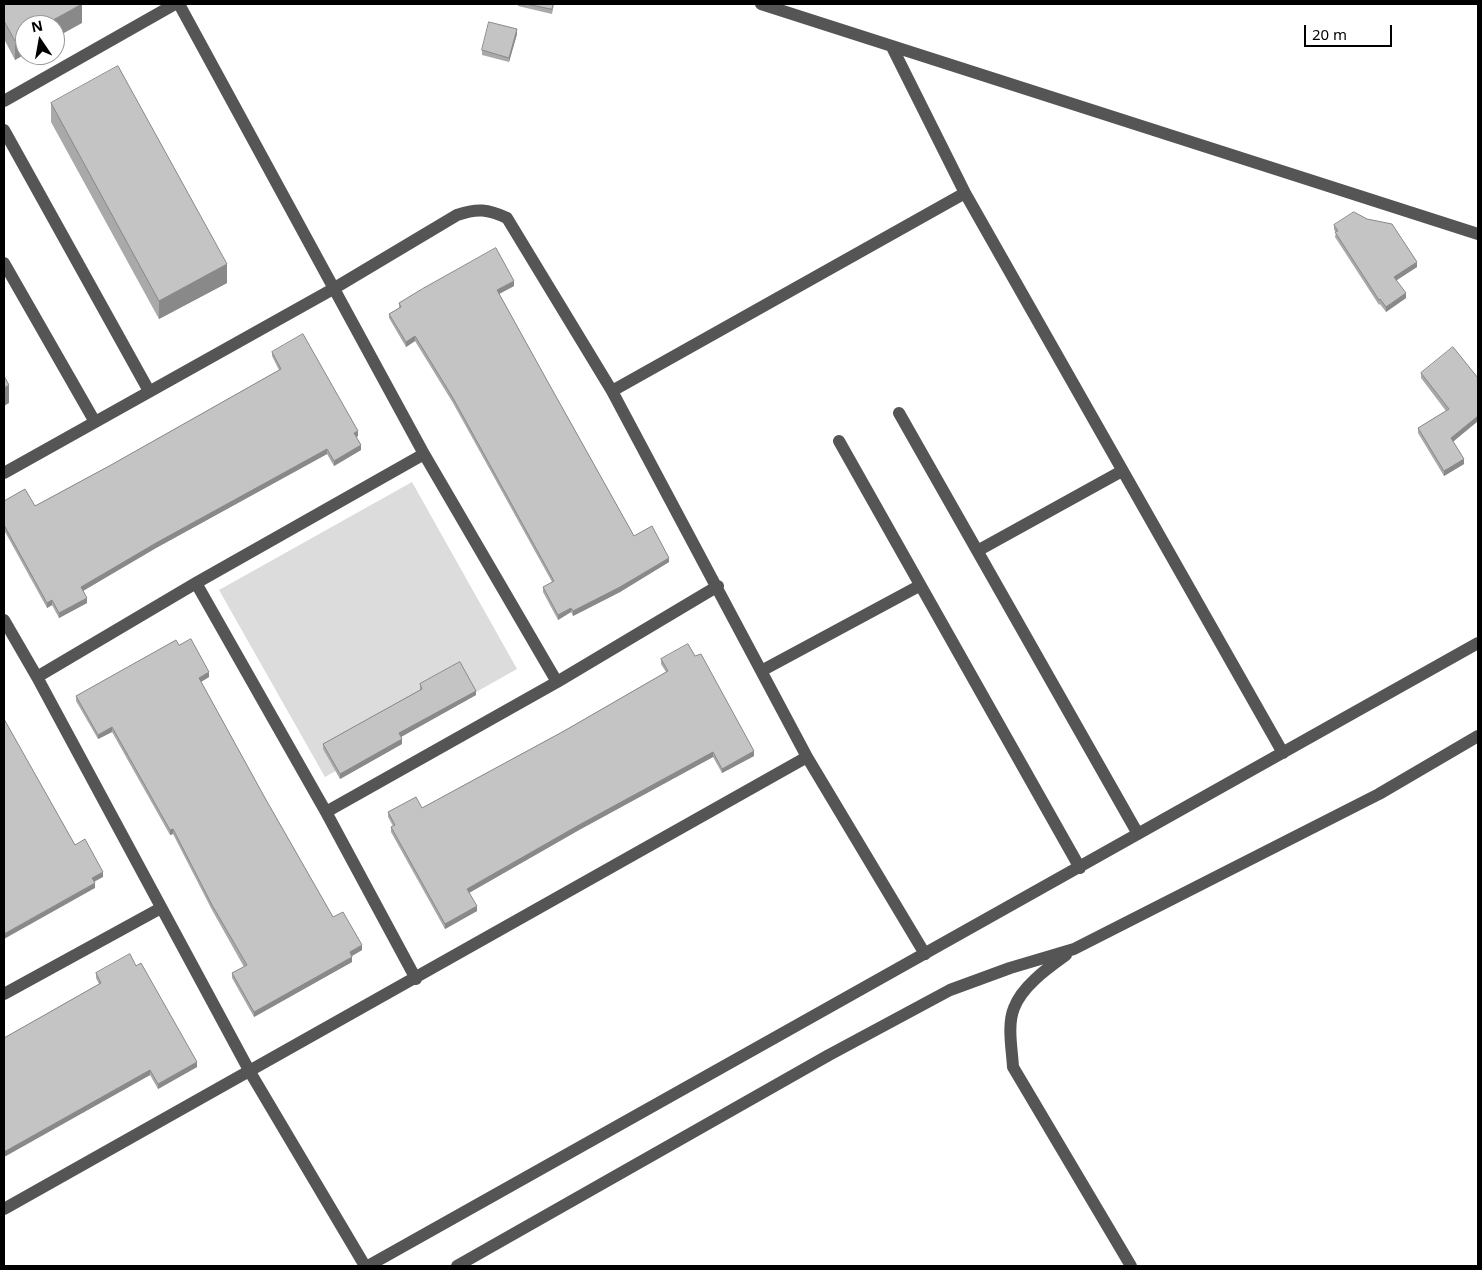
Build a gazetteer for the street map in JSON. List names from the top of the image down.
{
  "scale_bar": "20 m",
  "north": "top"
}
